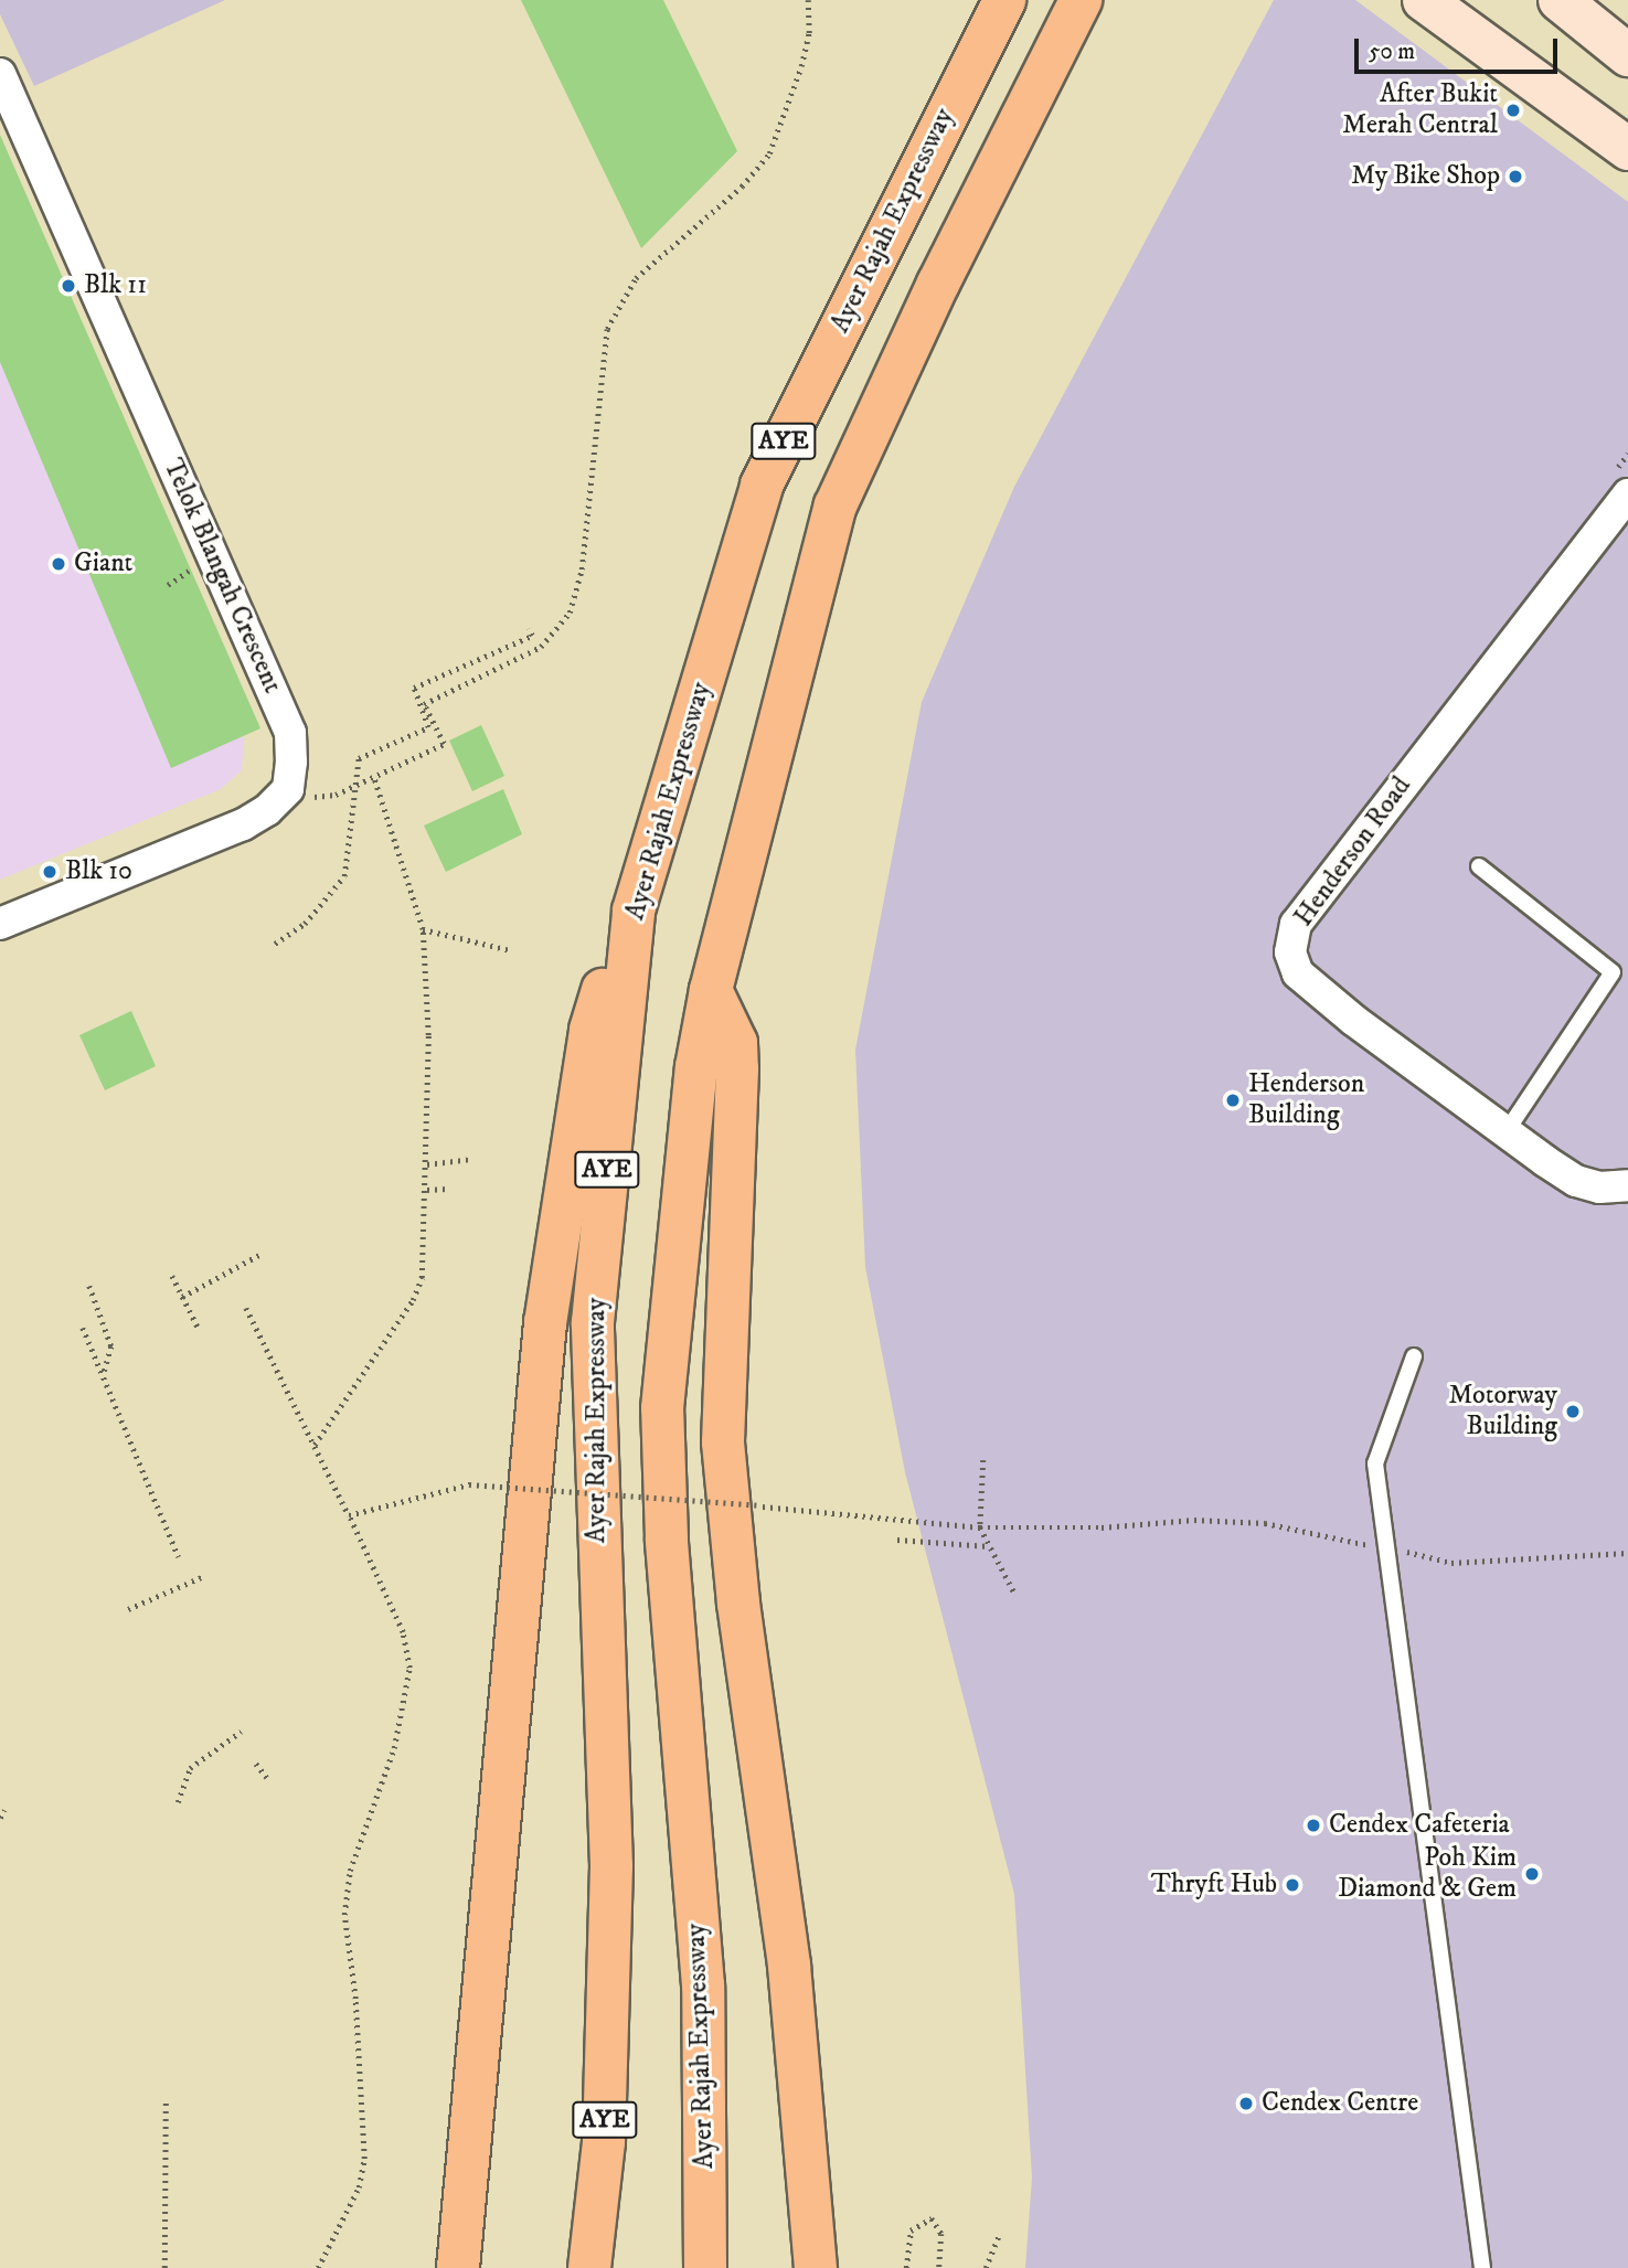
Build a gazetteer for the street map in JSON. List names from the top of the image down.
{
  "streets": {
    "highway": ["Ayer Rajah Expressway", "AYE"],
    "street": ["Telok Blangah Crescent", "Henderson Road"]
  },
  "places": [
    "After Bukit Merah Central",
    "My Bike Shop",
    "Blk 11",
    "Giant",
    "Blk 10",
    "Henderson Building",
    "Motorway Building",
    "Cendex Cafeteria",
    "Poh Kim Diamond & Gem",
    "Thryft Hub",
    "Cendex Centre"
  ],
  "scale_bar": "50 m"
}
